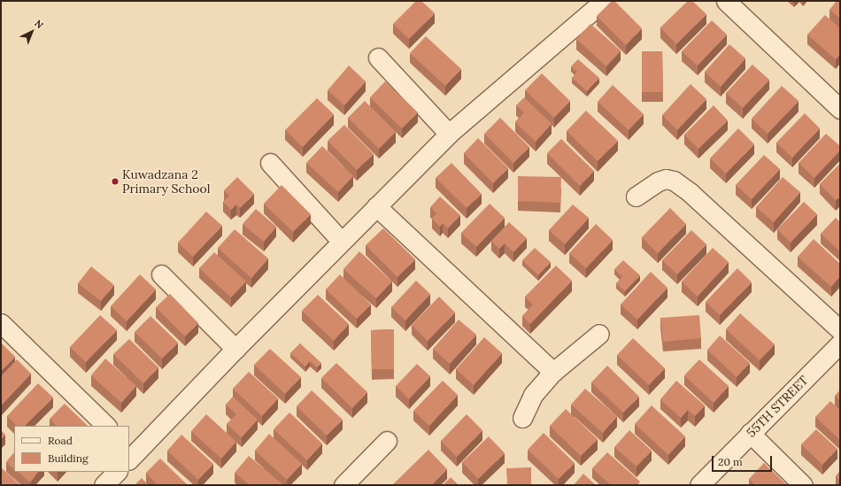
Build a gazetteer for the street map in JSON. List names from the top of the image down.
{
  "streets": {
    "street": ["55TH STREET"]
  },
  "places": ["Kuwadzana 2 Primary School"],
  "legend": ["Road", "Building"],
  "scale_bar": "20 m",
  "north": "top right"
}
